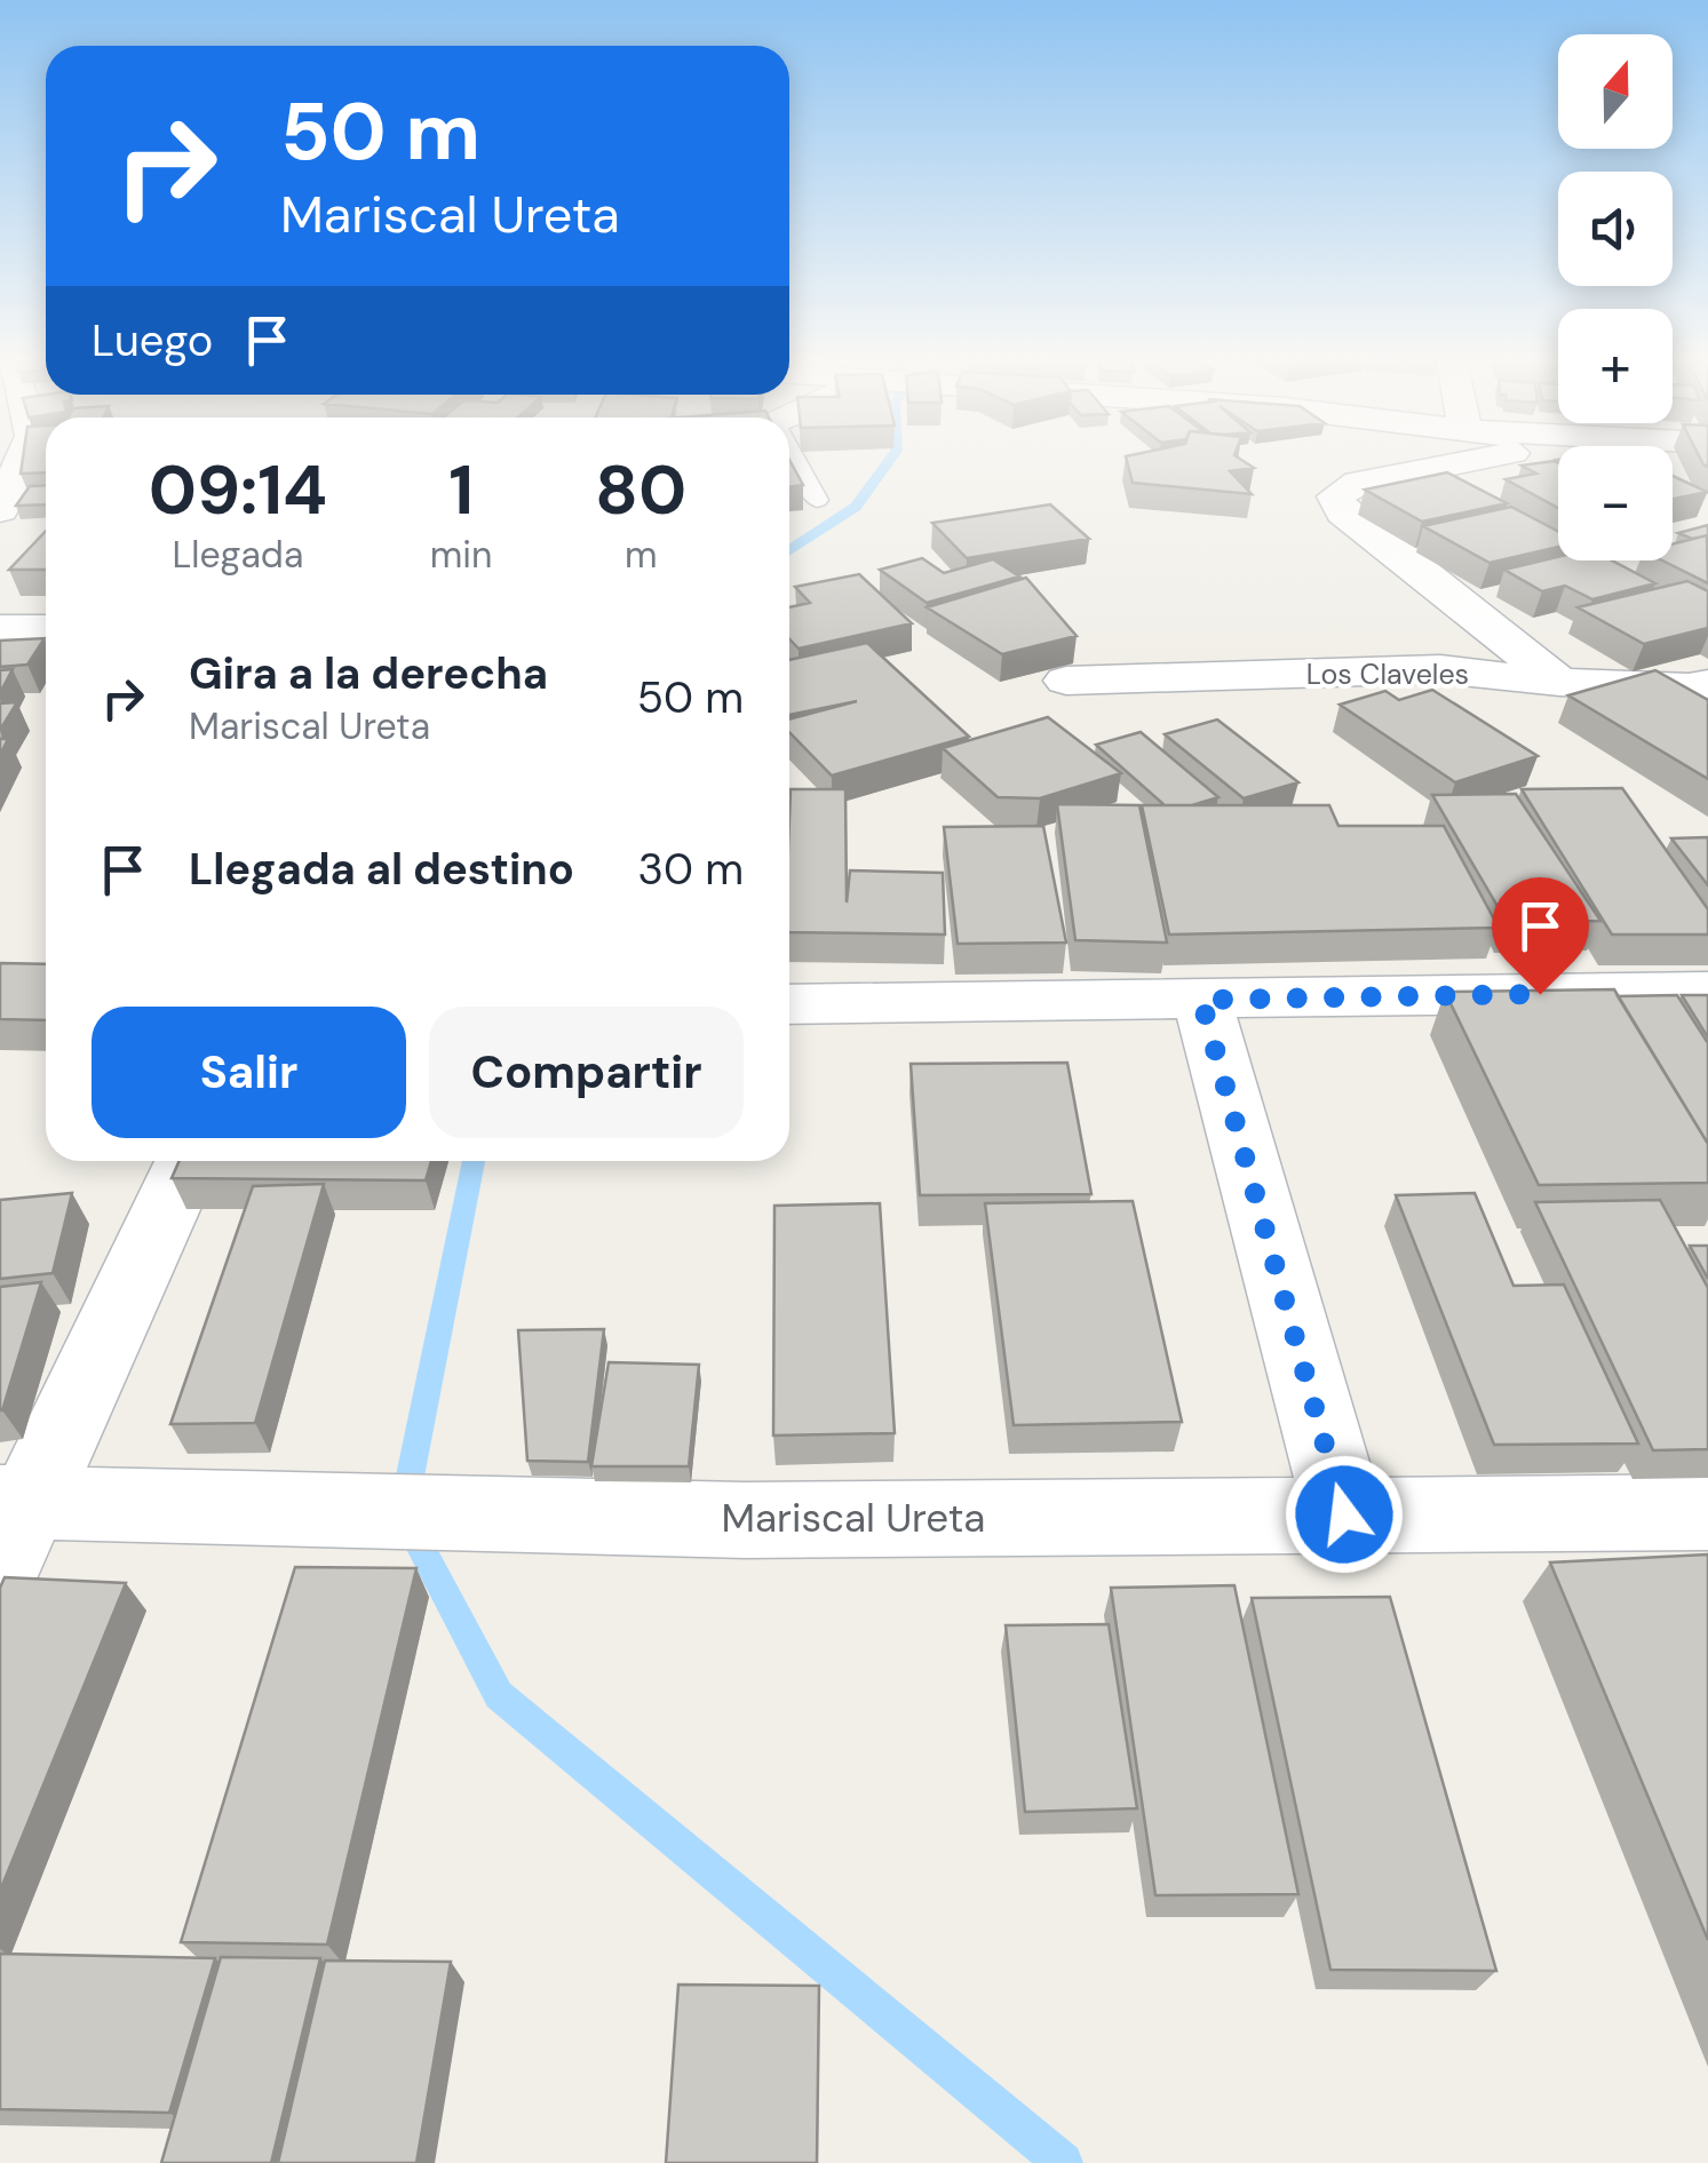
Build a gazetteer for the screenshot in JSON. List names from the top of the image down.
{
  "streets": {
    "street": ["Los Claveles", "Mariscal Ureta"]
  },
  "north": "top",
  "page": {
    "map_buttons": ["+", "−"],
    "turn": ["50 m", "Mariscal Ureta"],
    "then": "Luego",
    "eta": [
      "09:14",
      "Llegada",
      "1",
      "min",
      "80",
      "m"
    ],
    "list": [
      {
        "name": "Gira a la derecha",
        "note": "Mariscal Ureta",
        "value": "50 m"
      },
      {
        "name": "Llegada al destino",
        "value": "30 m"
      }
    ],
    "buttons": ["Salir", "Compartir"]
  }
}
